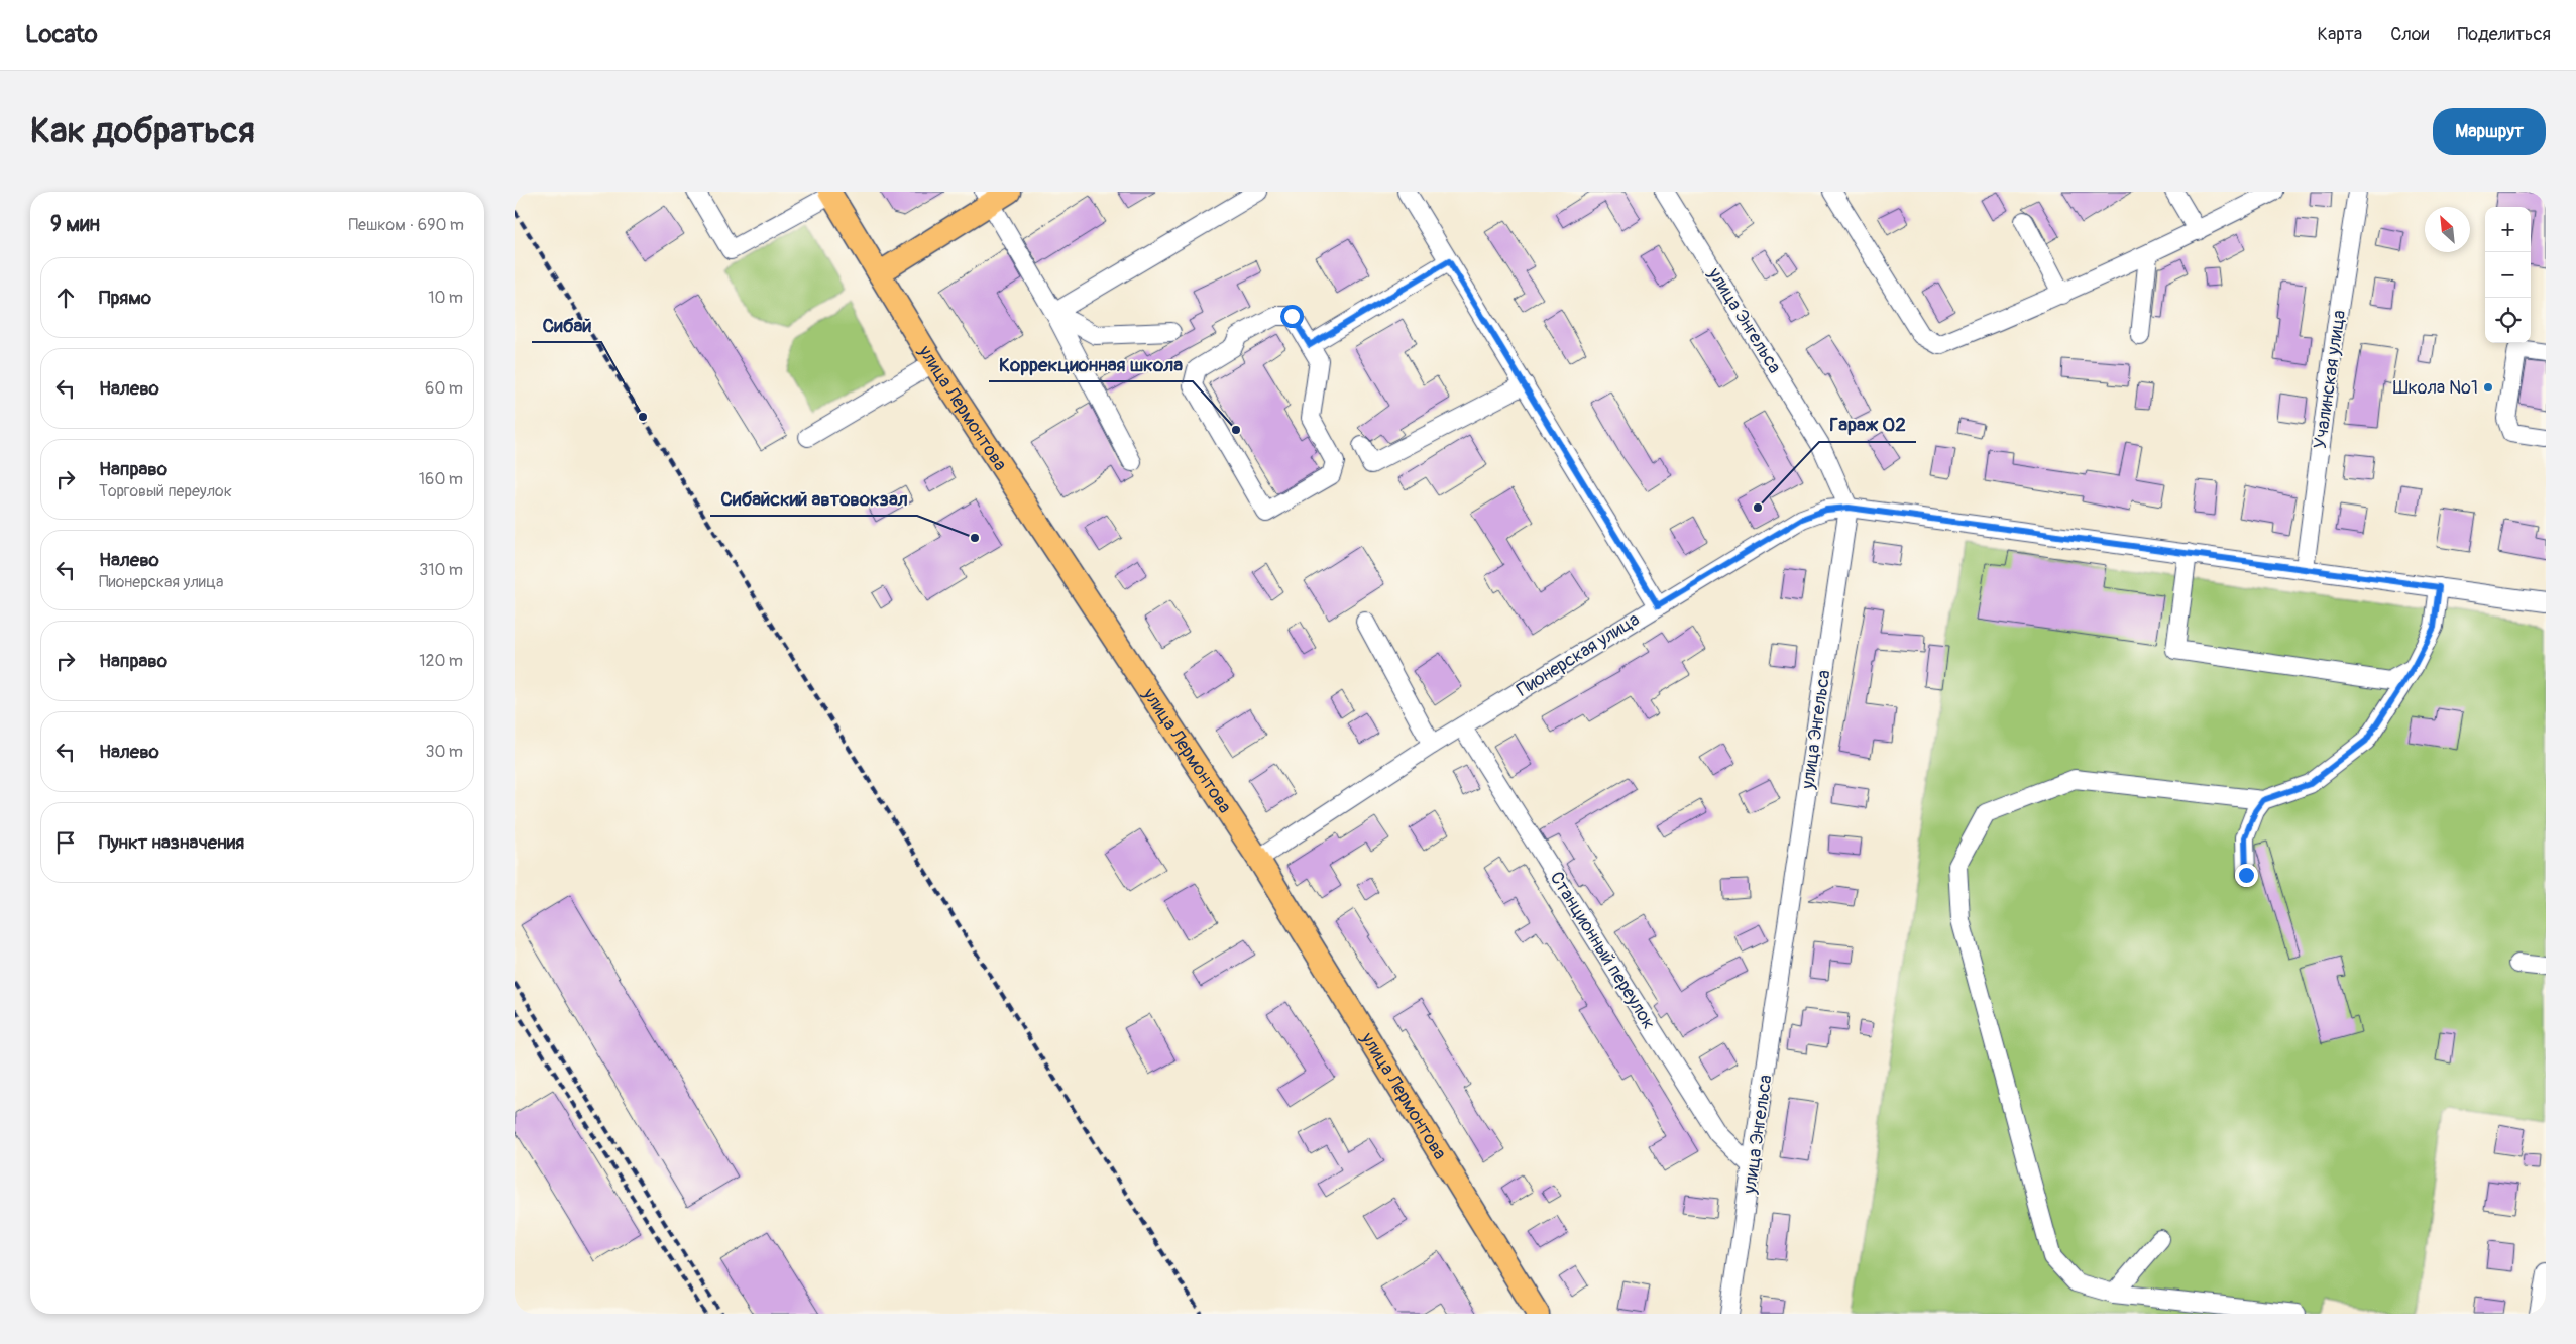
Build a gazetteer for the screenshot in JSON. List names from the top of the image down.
{
  "streets": {
    "main road": ["улица Лермонтова"],
    "street": [
      "улица Энгельса",
      "Учалинская улица",
      "Пионерская улица",
      "Станционный переулок"
    ]
  },
  "crossings": [
    ["улица Энгельса", "Пионерская улица"],
    ["улица Энгельса", "Станционный переулок"],
    ["Учалинская улица", "Пионерская улица"],
    ["улица Лермонтова", "Пионерская улица"],
    ["Пионерская улица", "Станционный переулок"]
  ],
  "places": [
    "Школа №1",
    "Сибай",
    "Коррекционная школа",
    "Гараж 02",
    "Сибайский автовокзал"
  ],
  "north": "top left",
  "page": {
    "header": "Locato",
    "nav": ["Карта", "Слои", "Поделиться"],
    "buttons": "Маршрут",
    "title": "Как добраться",
    "heading": ["9 мин", "Пешком · 690 m"],
    "map_buttons": ["+", "−"],
    "list": [
      ["Прямо", "10 m"],
      ["Налево", "60 m"],
      ["Направо", "Торговый переулок", "160 m"],
      ["Налево", "Пионерская улица", "310 m"],
      ["Направо", "120 m"],
      ["Налево", "30 m"],
      "Пункт назначения"
    ]
  }
}
